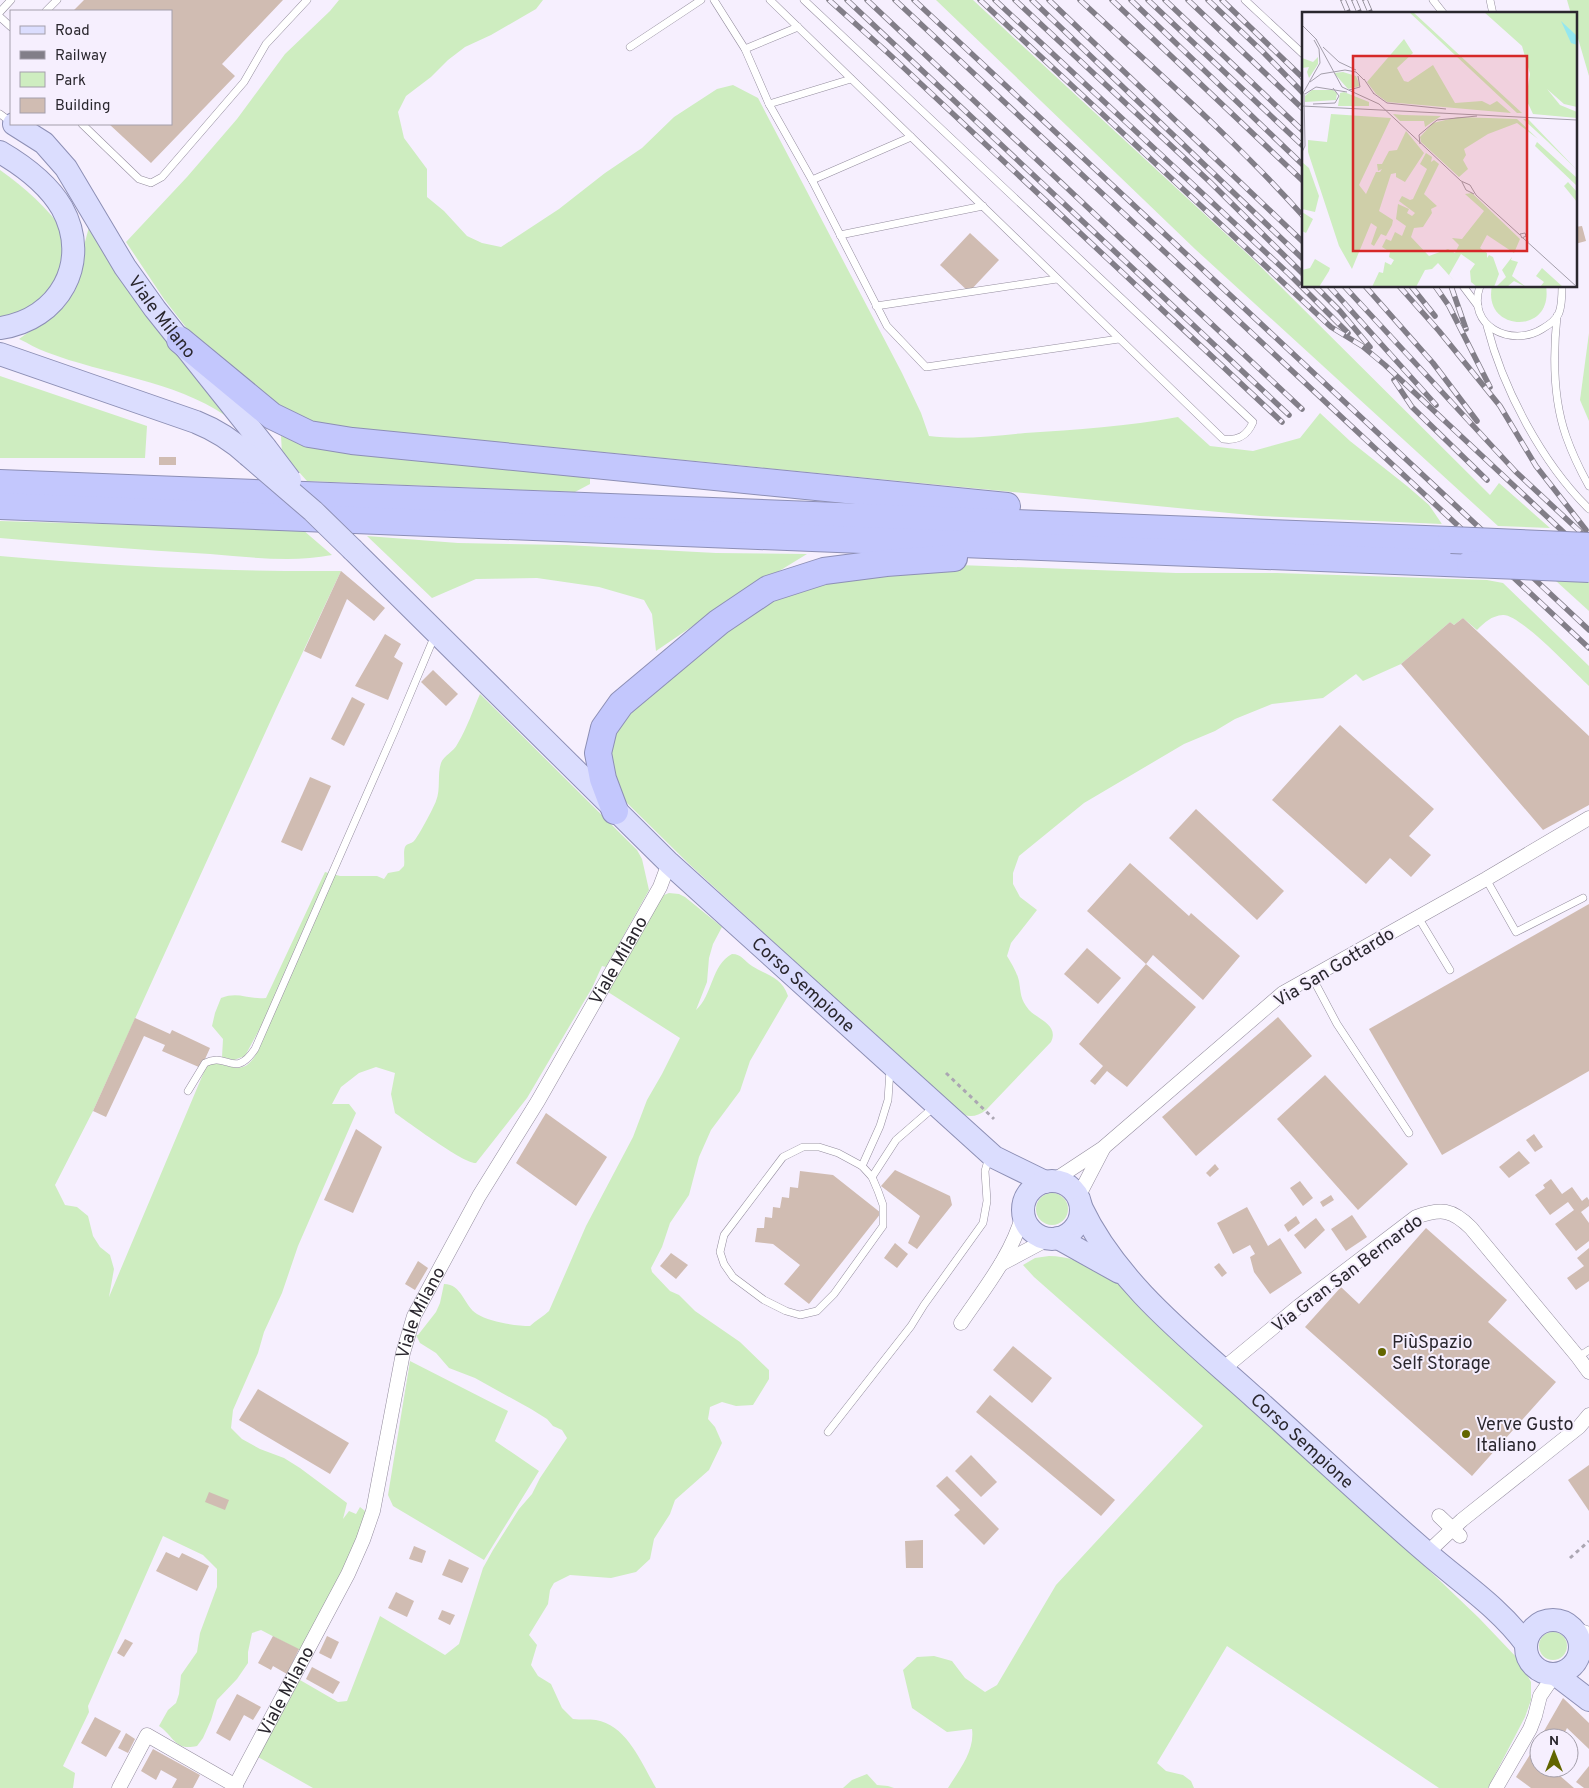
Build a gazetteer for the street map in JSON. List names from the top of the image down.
{
  "streets": {
    "main road": ["Viale Milano", "Corso Sempione"],
    "street": ["Via San Gottardo", "Via Gran San Bernardo"]
  },
  "crossings": [
    ["Viale Milano", "Corso Sempione"],
    ["Via San Gottardo", "Corso Sempione"],
    ["Corso Sempione", "Via Gran San Bernardo"]
  ],
  "places": ["PiùSpazio Self Storage", "Verve Gusto Italiano"],
  "legend": [
    "Road",
    "Railway",
    "Park",
    "Building"
  ],
  "north": "top"
}
